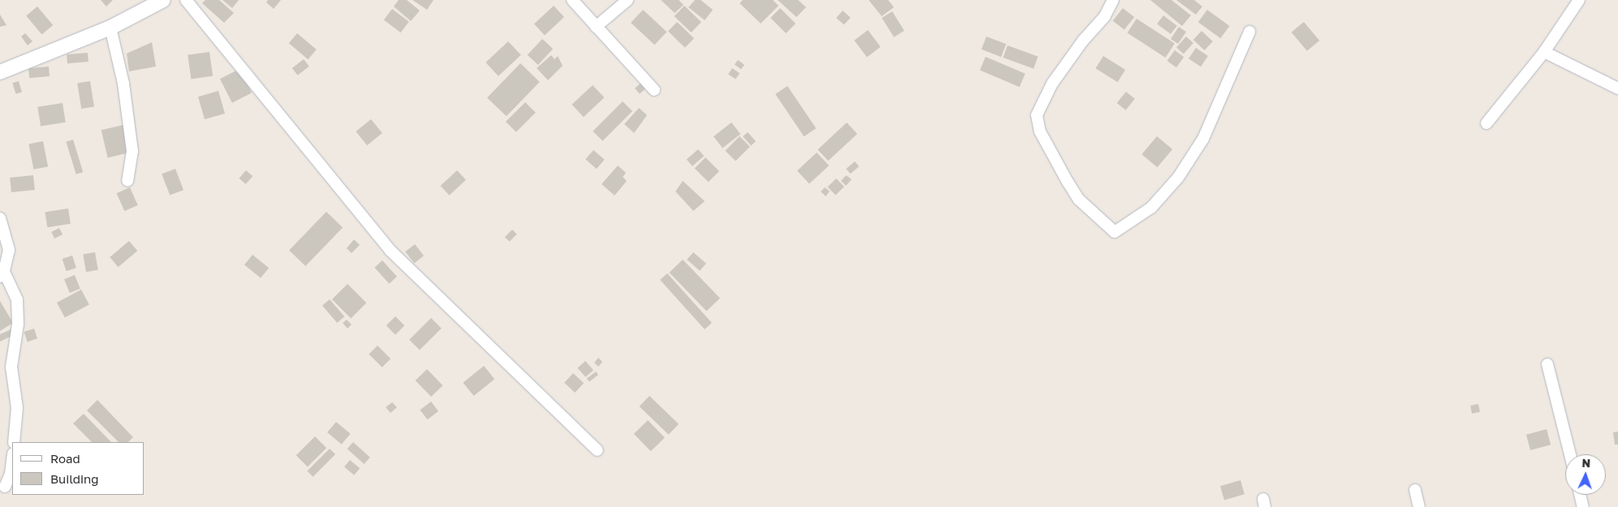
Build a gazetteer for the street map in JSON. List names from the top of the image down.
{
  "legend": ["Road", "Building"],
  "north": "top"
}
